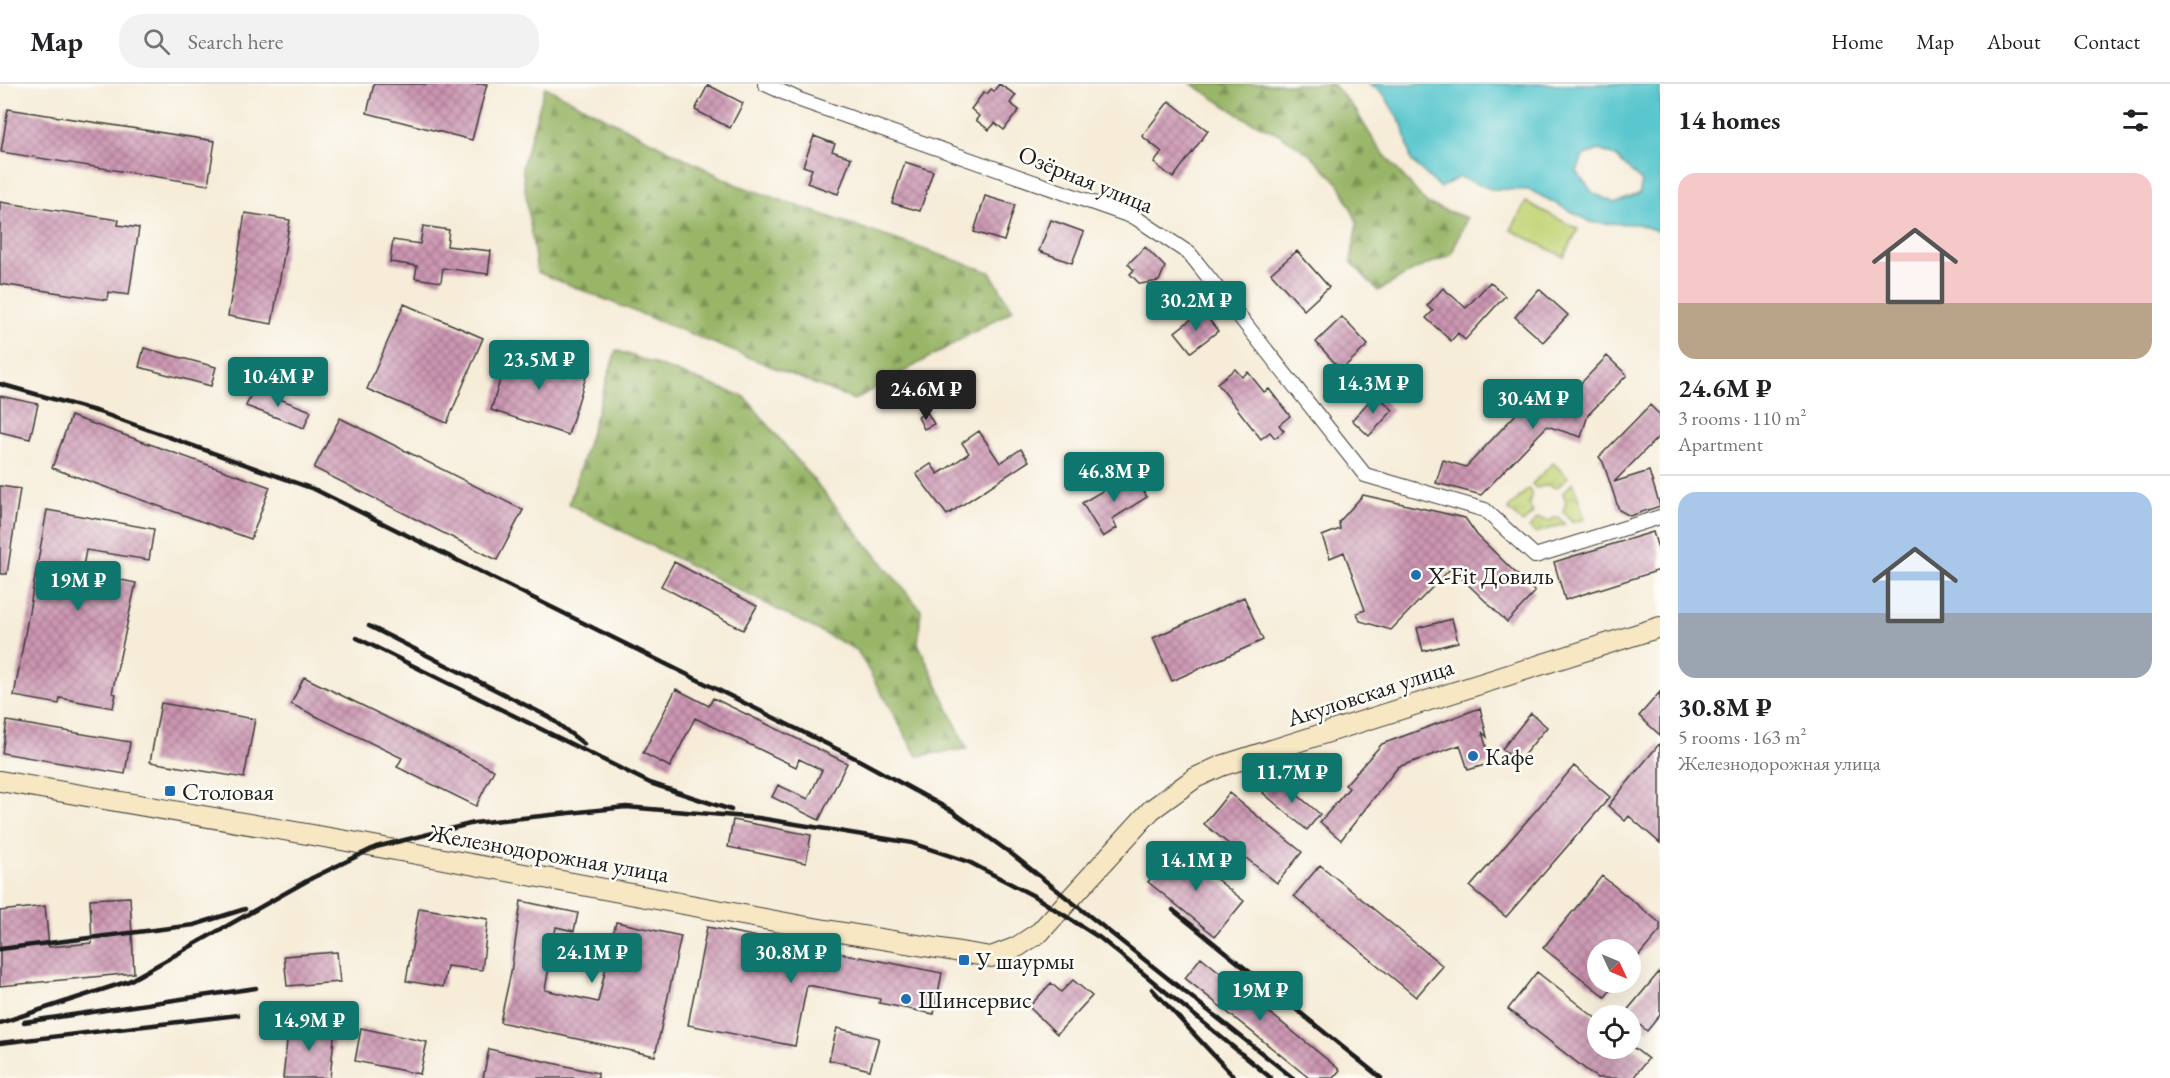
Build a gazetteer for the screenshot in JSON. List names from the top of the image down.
{
  "streets": {
    "street": ["Озёрная улица", "Акуловская улица", "Железнодорожная улица"]
  },
  "crossings": [
    ["Акуловская улица", "Железнодорожная улица"]
  ],
  "places": {
    "other": ["X-Fit Довиль", "Кафе", "Шинсервис"],
    "transit": ["Столовая", "У шаурмы"]
  },
  "north": "bottom right",
  "page": {
    "header": "Map",
    "search": "Search here",
    "nav": [
      "Home",
      "Map",
      "About",
      "Contact"
    ],
    "heading": "14 homes",
    "list": [
      {
        "name": "24.6M ₽",
        "note": "3 rooms · 110 m² · Apartment"
      },
      {
        "name": "30.8M ₽",
        "note": "5 rooms · 163 m² · Железнодорожная улица"
      }
    ],
    "price": [
      "30.2M ₽",
      "23.5M ₽",
      "10.4M ₽",
      "14.3M ₽",
      "24.6M ₽",
      "30.4M ₽",
      "46.8M ₽",
      "19M ₽",
      "11.7M ₽",
      "14.1M ₽",
      "24.1M ₽",
      "30.8M ₽",
      "19M ₽",
      "14.9M ₽"
    ]
  }
}
